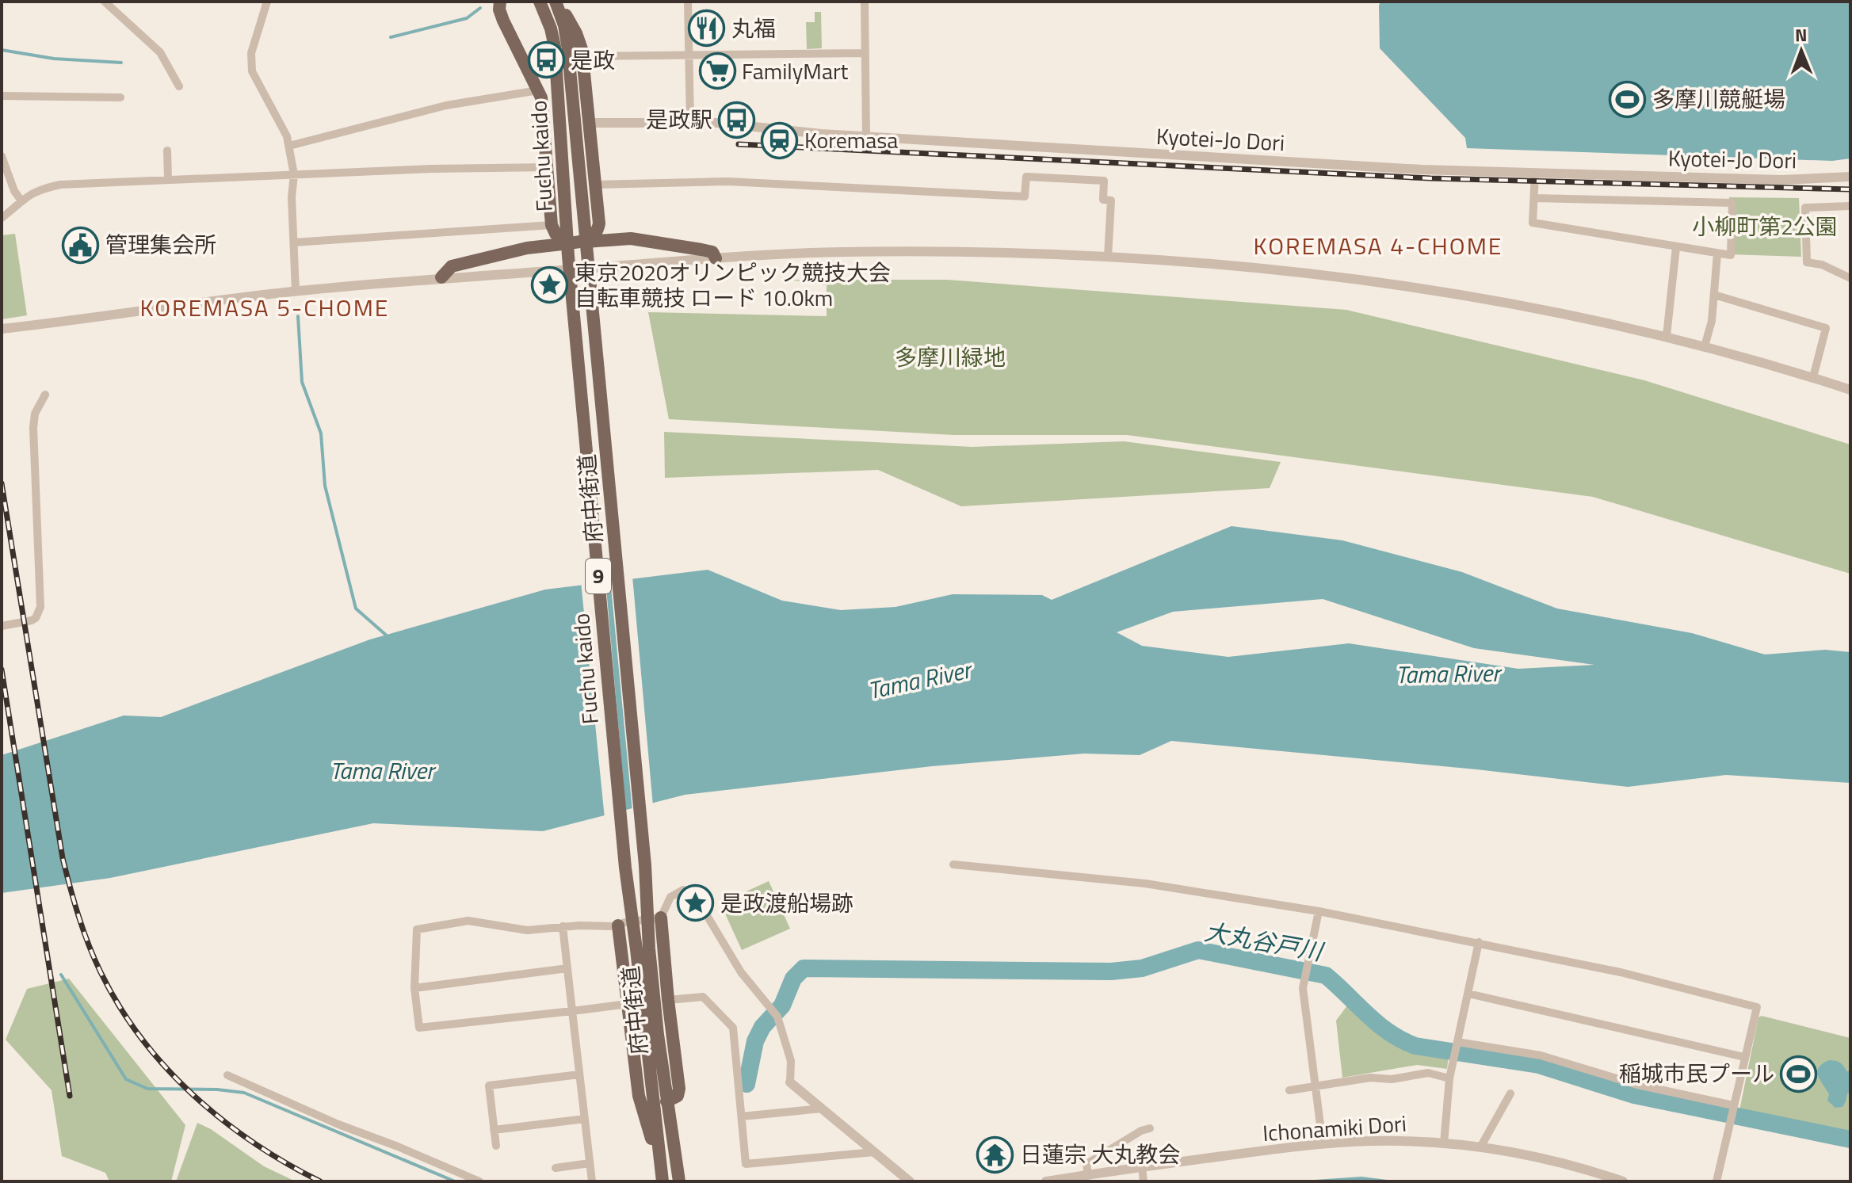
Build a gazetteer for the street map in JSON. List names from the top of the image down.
{
  "streets": {
    "main road": ["Fuchu kaido", "府中街道", "9"],
    "street": ["Kyotei-Jo Dori", "Ichonamiki Dori"]
  },
  "crossings": [
    ["Fuchu kaido", "府中街道"]
  ],
  "districts": ["KOREMASA 4-CHOME", "KOREMASA 5-CHOME"],
  "water": ["Tama River", "大丸谷戸川"],
  "parks": ["小柳町第2公園", "多摩川緑地"],
  "places": {
    "restaurant": ["丸福"],
    "bus stop": ["是政", "是政駅"],
    "supermarket": ["FamilyMart"],
    "sports": ["多摩川競艇場", "稲城市民プール"],
    "station": ["Koremasa"],
    "public building": ["管理集会所"],
    "place": ["東京2020オリンピック競技大会 自転車競技 ロード 10.0km", "是政渡船場跡"],
    "temple": ["日蓮宗 大丸教会"]
  },
  "north": "top"
}
